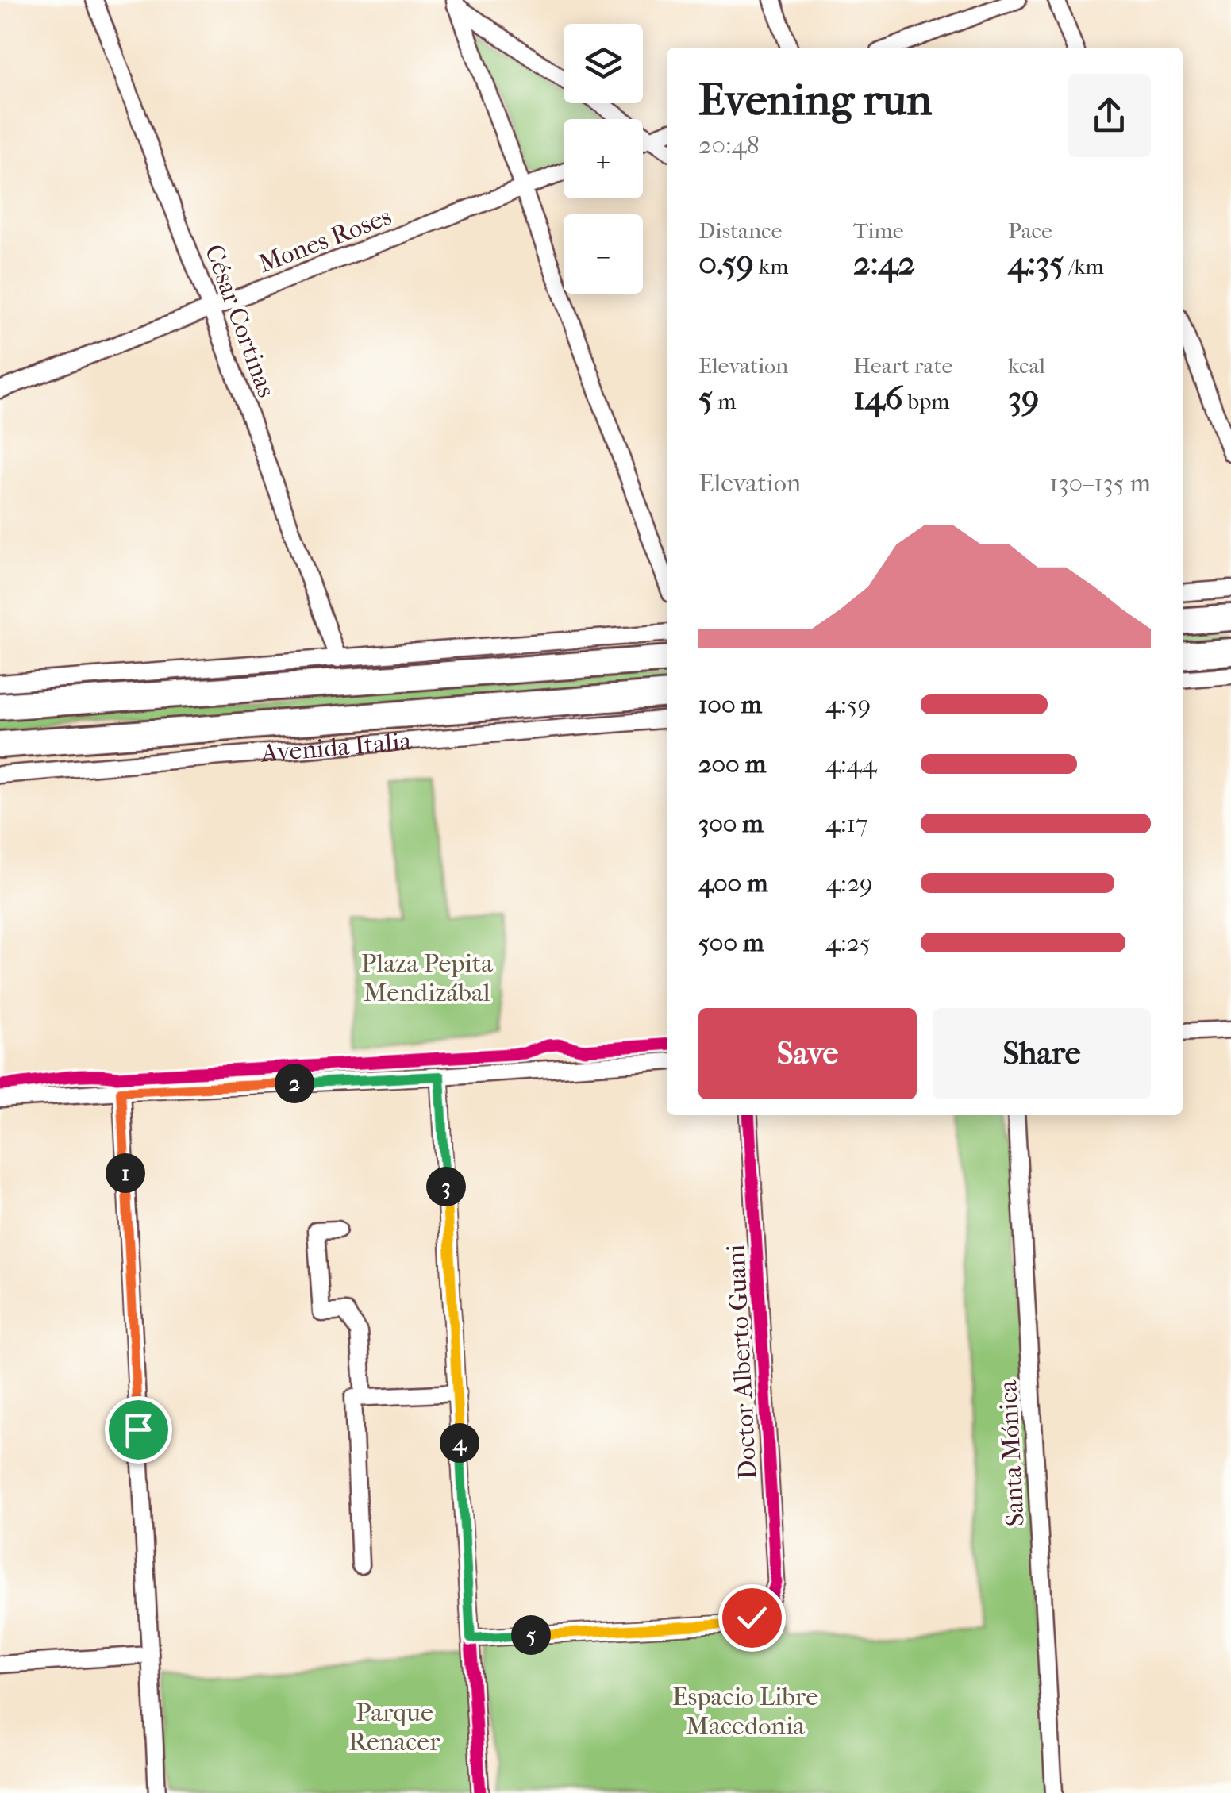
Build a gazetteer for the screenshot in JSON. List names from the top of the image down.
{
  "streets": {
    "main road": ["Avenida Italia"],
    "street": [
      "Mones Roses",
      "César Cortinas",
      "Doctor Alberto Guani",
      "Santa Mónica"
    ]
  },
  "crossings": [
    ["Mones Roses", "César Cortinas"]
  ],
  "parks": ["Plaza Pepita Mendizábal", "Espacio Libre Macedonia", "Parque Renacer"],
  "page": {
    "map_buttons": ["+", "−"],
    "heading": ["Evening run", "20:48"],
    "stats": [
      ["Distance", "0.59 km"],
      ["Time", "2:42"],
      ["Pace", "4:35 /km"],
      ["Elevation", "5 m"],
      ["Heart rate", "146 bpm"],
      ["kcal", "39"]
    ],
    "chart": ["Elevation", "130–135 m"],
    "list": [
      {
        "name": "100 m",
        "note": "4:59"
      },
      {
        "name": "200 m",
        "note": "4:44"
      },
      {
        "name": "300 m",
        "note": "4:17"
      },
      {
        "name": "400 m",
        "note": "4:29"
      },
      {
        "name": "500 m",
        "note": "4:25"
      }
    ],
    "buttons": ["Save", "Share"],
    "pins": [
      "2",
      "1",
      "3",
      "4",
      "5"
    ]
  }
}
